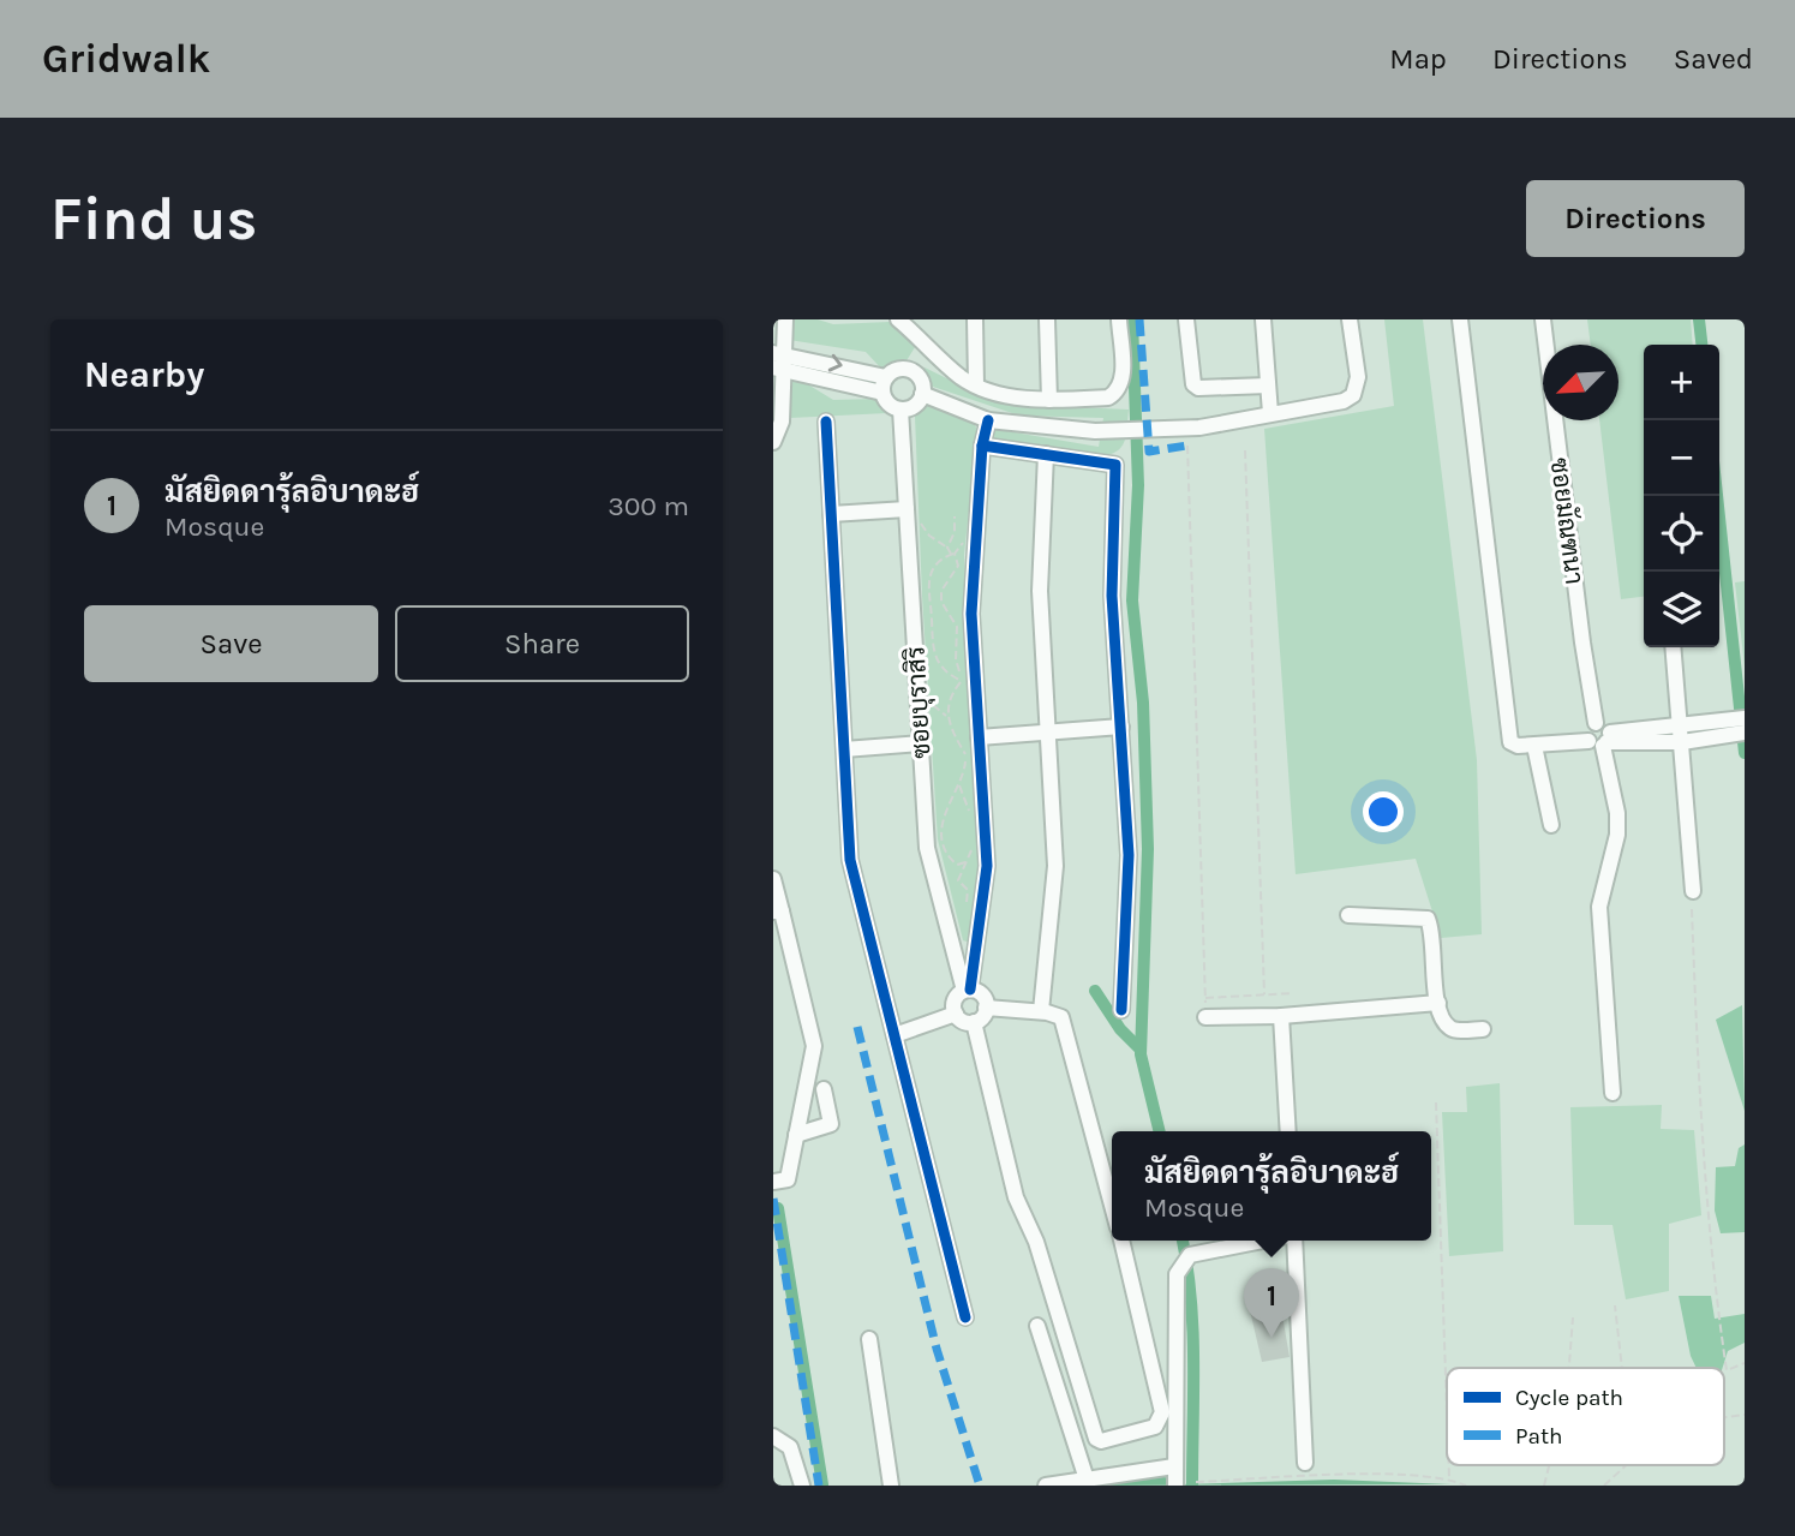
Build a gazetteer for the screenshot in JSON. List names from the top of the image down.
{
  "streets": {
    "street": ["ซอยมัณฑนา", "ซอยบุราสิริ"]
  },
  "legend": ["Cycle path", "Path"],
  "north": "bottom left",
  "page": {
    "header": "Gridwalk",
    "nav": ["Map", "Directions", "Saved"],
    "buttons": [
      "Directions",
      ["Save", "Share"]
    ],
    "title": "Find us",
    "heading": "Nearby",
    "map_buttons": ["+", "−"],
    "list": [
      {
        "mark": "1",
        "name": "มัสยิดดารุ้ลอิบาดะฮ์",
        "note": "Mosque",
        "value": "300 m"
      }
    ],
    "popup": ["มัสยิดดารุ้ลอิบาดะฮ์", "Mosque"],
    "pins": "1"
  }
}
